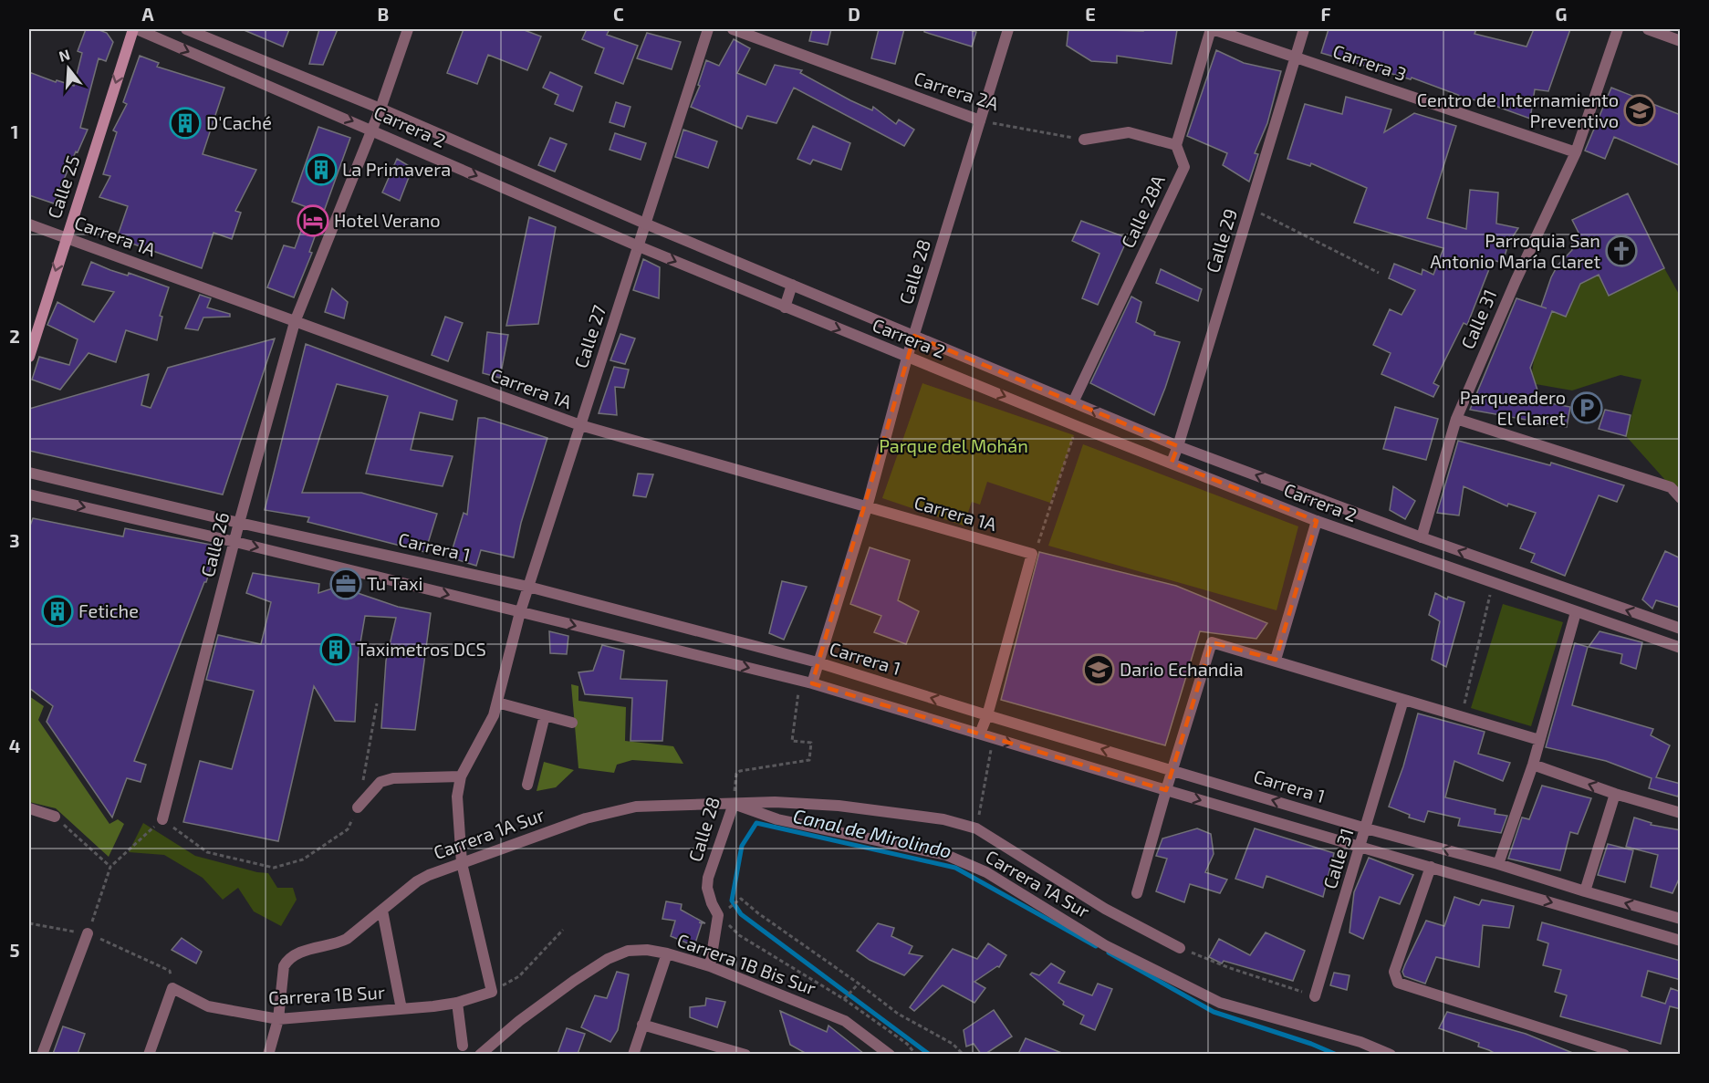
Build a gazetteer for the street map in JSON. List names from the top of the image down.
{
  "streets": {
    "main road": ["Calle 25"],
    "street": [
      "Carrera 3",
      "Carrera 2A",
      "Carrera 2",
      "Calle 28A",
      "Carrera 1A",
      "Calle 29",
      "Calle 28",
      "Calle 31",
      "Calle 27",
      "Calle 26",
      "Carrera 1",
      "Carrera 1A Sur",
      "Carrera 1B Bis Sur",
      "Carrera 1B Sur"
    ]
  },
  "crossings": [
    ["Carrera 3", "Calle 29"],
    ["Carrera 3", "Calle 31"],
    ["Carrera 2A", "Calle 28"],
    ["Carrera 2", "Calle 25"],
    ["Carrera 2", "Calle 28A"],
    ["Carrera 2", "Calle 29"],
    ["Carrera 2", "Calle 28"],
    ["Carrera 2", "Calle 31"],
    ["Carrera 2", "Calle 27"],
    ["Carrera 2", "Calle 26"],
    ["Calle 25", "Carrera 1A"],
    ["Carrera 1A", "Calle 28"],
    ["Carrera 1A", "Calle 27"],
    ["Carrera 1A", "Calle 26"],
    ["Calle 28", "Carrera 1"],
    ["Calle 28", "Carrera 1A Sur"],
    ["Calle 31", "Carrera 1"],
    ["Calle 27", "Carrera 1"],
    ["Calle 26", "Carrera 1"],
    ["Carrera 1A Sur", "Carrera 1B Sur"]
  ],
  "one_way": ["Calle 25"],
  "water": ["Canal de Mirolindo"],
  "parks": ["Parque del Mohán"],
  "places": {
    "school or university": ["Centro de Internamiento Preventivo", "Dario Echandia"],
    "building": [
      "D'Caché",
      "La Primavera",
      "Fetiche",
      "Taximetros DCS"
    ],
    "hotel": ["Hotel Verano"],
    "church": ["Parroquia San Antonio María Claret"],
    "parking": ["Parqueadero El Claret"],
    "office": ["Tu Taxi"]
  },
  "north": "top",
  "grid": {
    "columns": [
      "A",
      "B",
      "C",
      "D",
      "E",
      "F",
      "G"
    ],
    "rows": [
      "1",
      "2",
      "3",
      "4",
      "5"
    ]
  }
}
